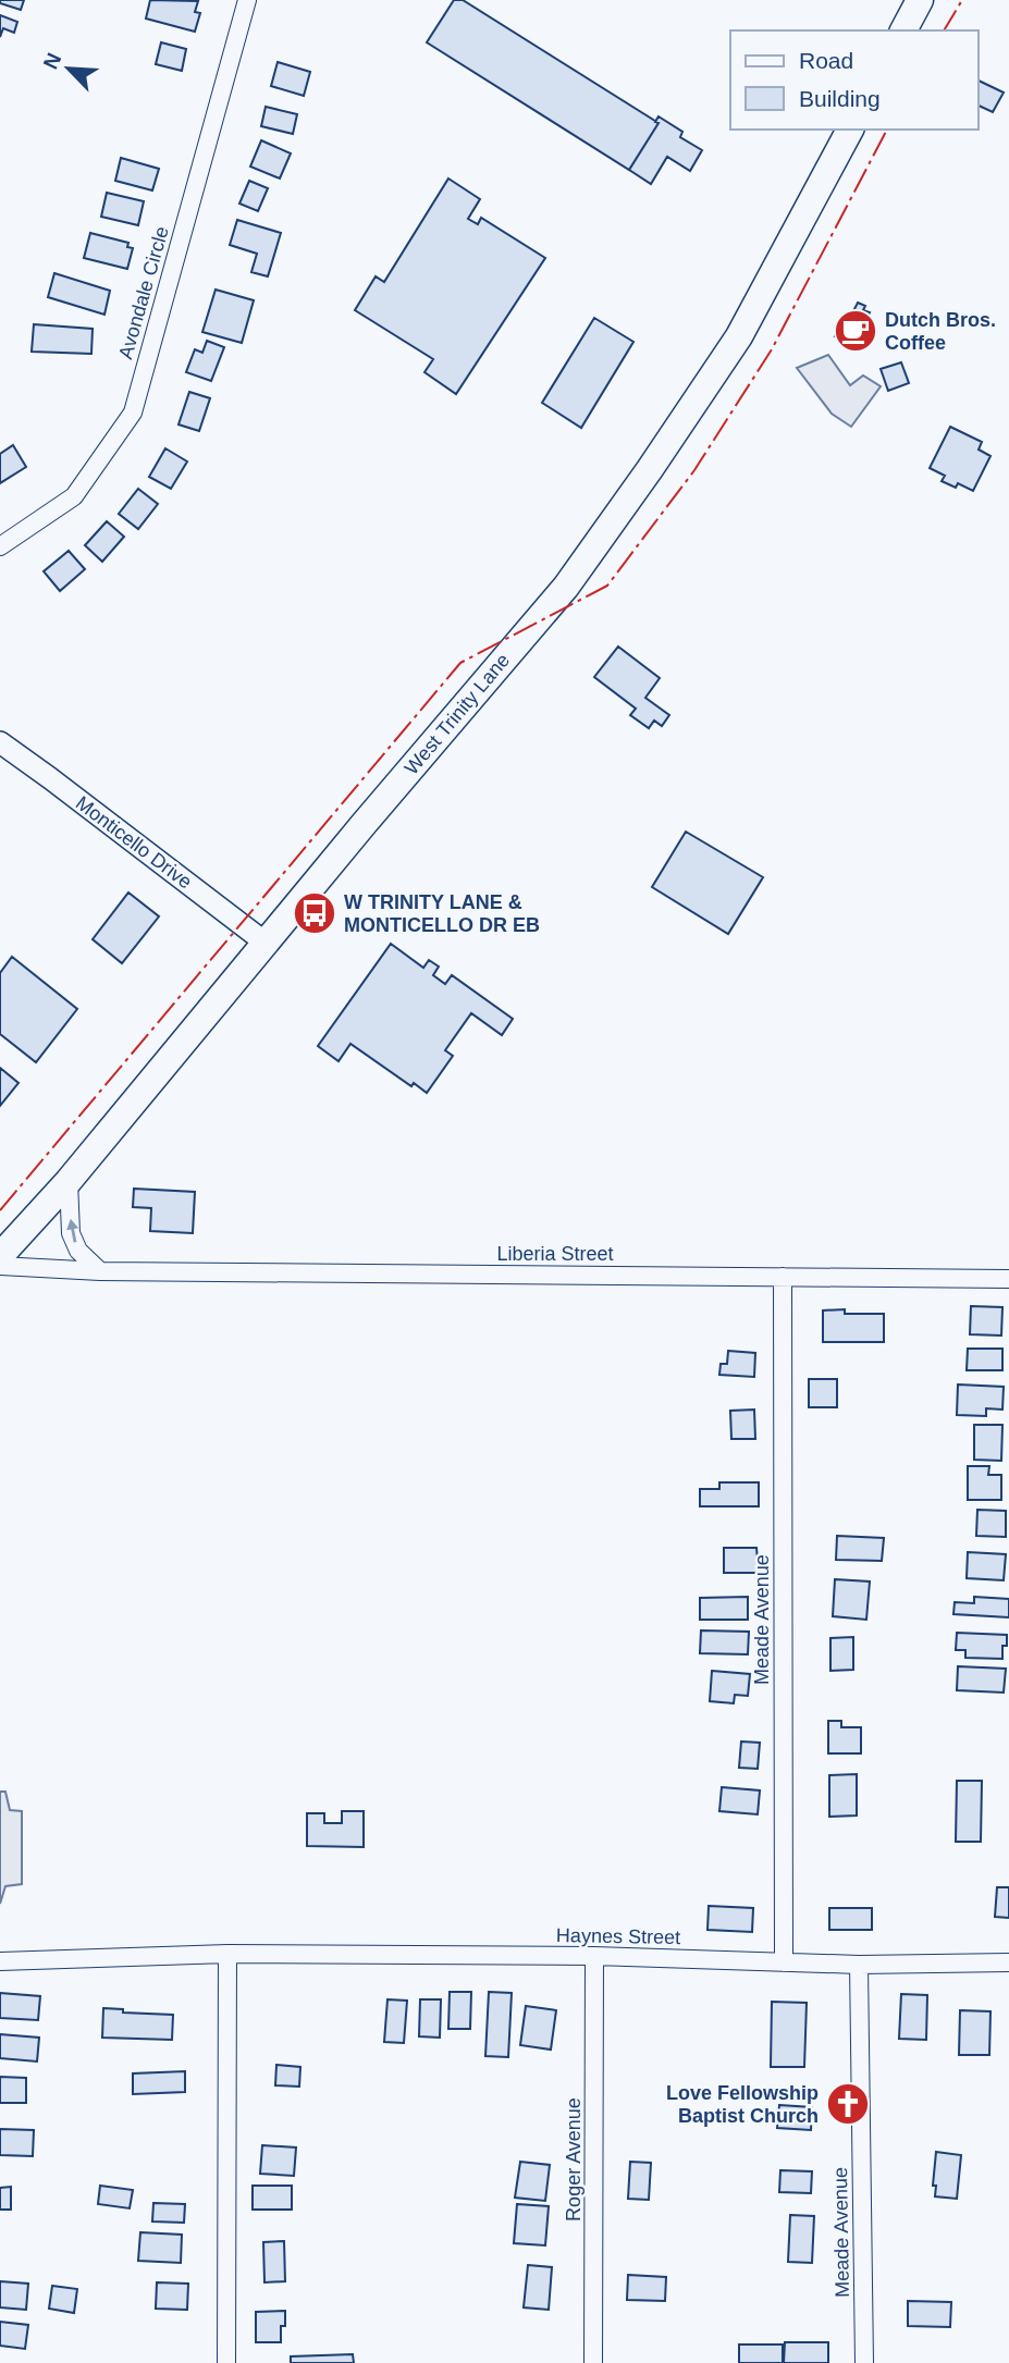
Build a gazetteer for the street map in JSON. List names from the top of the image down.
{
  "streets": {
    "main road": ["West Trinity Lane"],
    "street": [
      "Avondale Circle",
      "Monticello Drive",
      "Liberia Street",
      "Meade Avenue",
      "Haynes Street",
      "Roger Avenue"
    ]
  },
  "crossings": [
    ["West Trinity Lane", "Monticello Drive"],
    ["Liberia Street", "Meade Avenue"],
    ["Meade Avenue", "Haynes Street"],
    ["Haynes Street", "Roger Avenue"]
  ],
  "places": {
    "cafe": ["Dutch Bros. Coffee"],
    "bus stop": ["W TRINITY LANE & MONTICELLO DR EB"],
    "church": ["Love Fellowship Baptist Church"]
  },
  "legend": ["Road", "Building"],
  "north": "top left"
}
